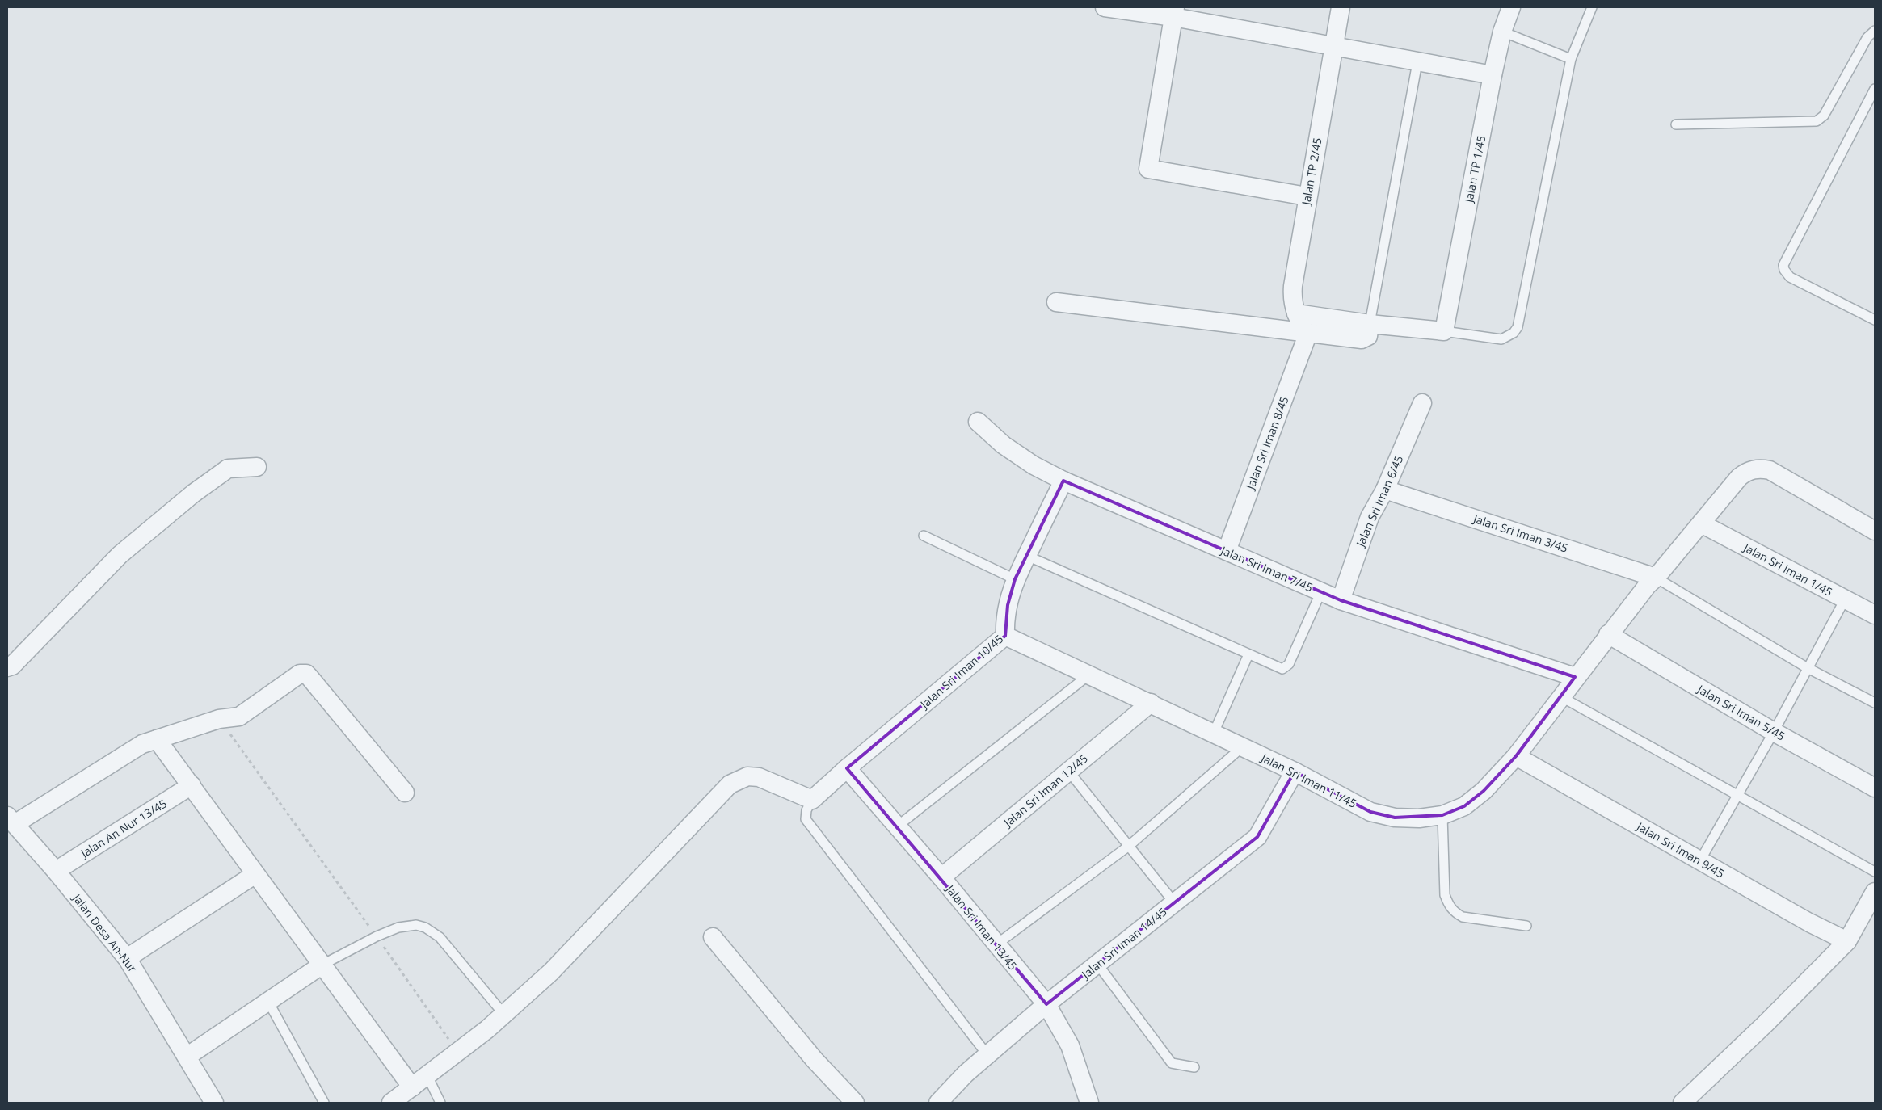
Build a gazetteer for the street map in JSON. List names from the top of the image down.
{
  "streets": {
    "street": [
      "Jalan TP 1/45",
      "Jalan TP 2/45",
      "Jalan Sri Iman 8/45",
      "Jalan Sri Iman 6/45",
      "Jalan Sri Iman 3/45",
      "Jalan Sri Iman 7/45",
      "Jalan Sri Iman 1/45",
      "Jalan Sri Iman 10/45",
      "Jalan Sri Iman 5/45",
      "Jalan Sri Iman 11/45",
      "Jalan Sri Iman 12/45",
      "Jalan An Nur 13/45",
      "Jalan Sri Iman 9/45",
      "Jalan Sri Iman 13/45",
      "Jalan Desa An-Nur",
      "Jalan Sri Iman 14/45"
    ]
  },
  "crossings": [
    ["Jalan TP 2/45", "Jalan Sri Iman 8/45"],
    ["Jalan Sri Iman 8/45", "Jalan Sri Iman 7/45"],
    ["Jalan Sri Iman 6/45", "Jalan Sri Iman 3/45"],
    ["Jalan Sri Iman 6/45", "Jalan Sri Iman 7/45"],
    ["Jalan Sri Iman 3/45", "Jalan Sri Iman 11/45"],
    ["Jalan Sri Iman 7/45", "Jalan Sri Iman 10/45"],
    ["Jalan Sri Iman 7/45", "Jalan Sri Iman 11/45"],
    ["Jalan Sri Iman 1/45", "Jalan Sri Iman 11/45"],
    ["Jalan Sri Iman 10/45", "Jalan Sri Iman 11/45"],
    ["Jalan Sri Iman 10/45", "Jalan Sri Iman 13/45"],
    ["Jalan Sri Iman 5/45", "Jalan Sri Iman 11/45"],
    ["Jalan Sri Iman 11/45", "Jalan Sri Iman 12/45"],
    ["Jalan Sri Iman 11/45", "Jalan Sri Iman 9/45"],
    ["Jalan Sri Iman 11/45", "Jalan Sri Iman 14/45"],
    ["Jalan Sri Iman 12/45", "Jalan Sri Iman 13/45"],
    ["Jalan An Nur 13/45", "Jalan Desa An-Nur"],
    ["Jalan Sri Iman 13/45", "Jalan Sri Iman 14/45"]
  ]
}
